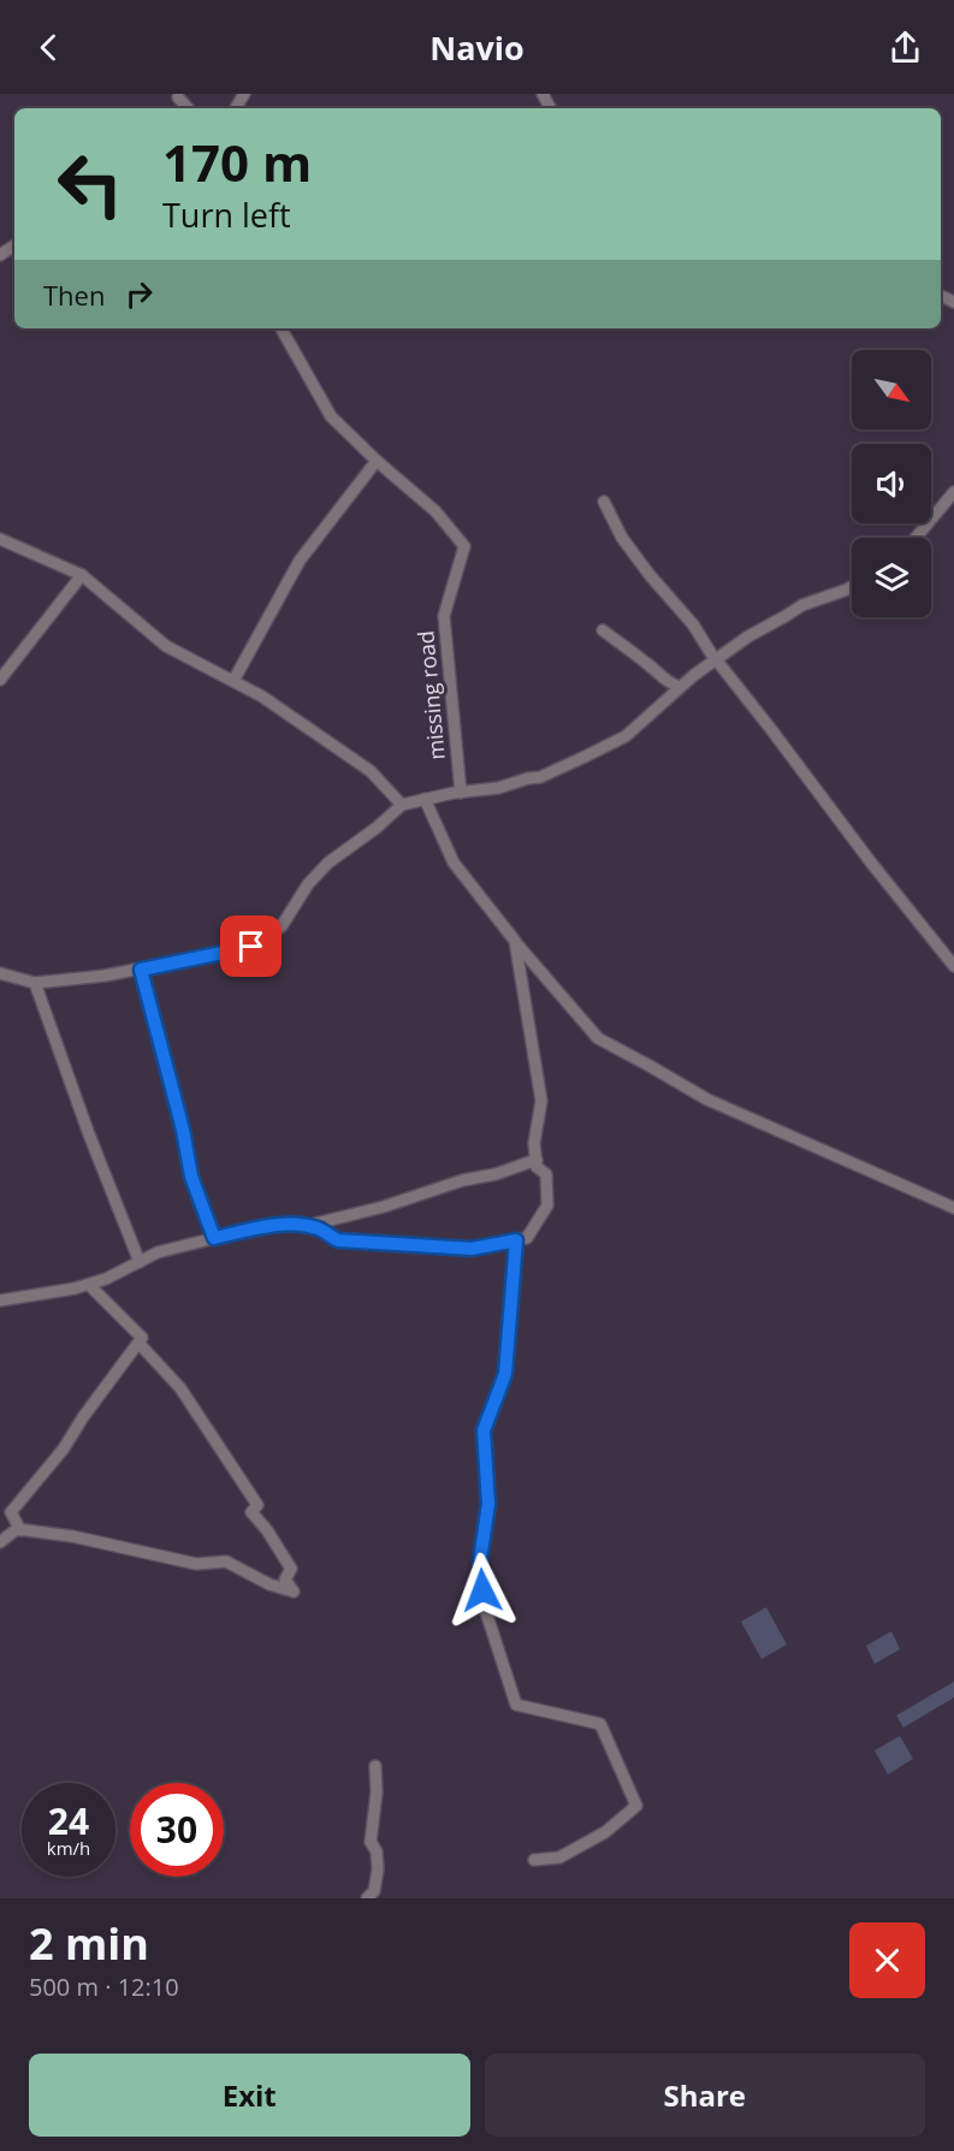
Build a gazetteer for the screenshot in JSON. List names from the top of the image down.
{
  "streets": {
    "street": ["missing road"]
  },
  "north": "bottom right",
  "page": {
    "header": "Navio",
    "turn": ["170 m", "Turn left"],
    "then": "Then",
    "speed": "24 km/h",
    "limit": "30",
    "heading": ["2 min", "500 m · 12:10"],
    "buttons": ["Exit", "Share"]
  }
}
